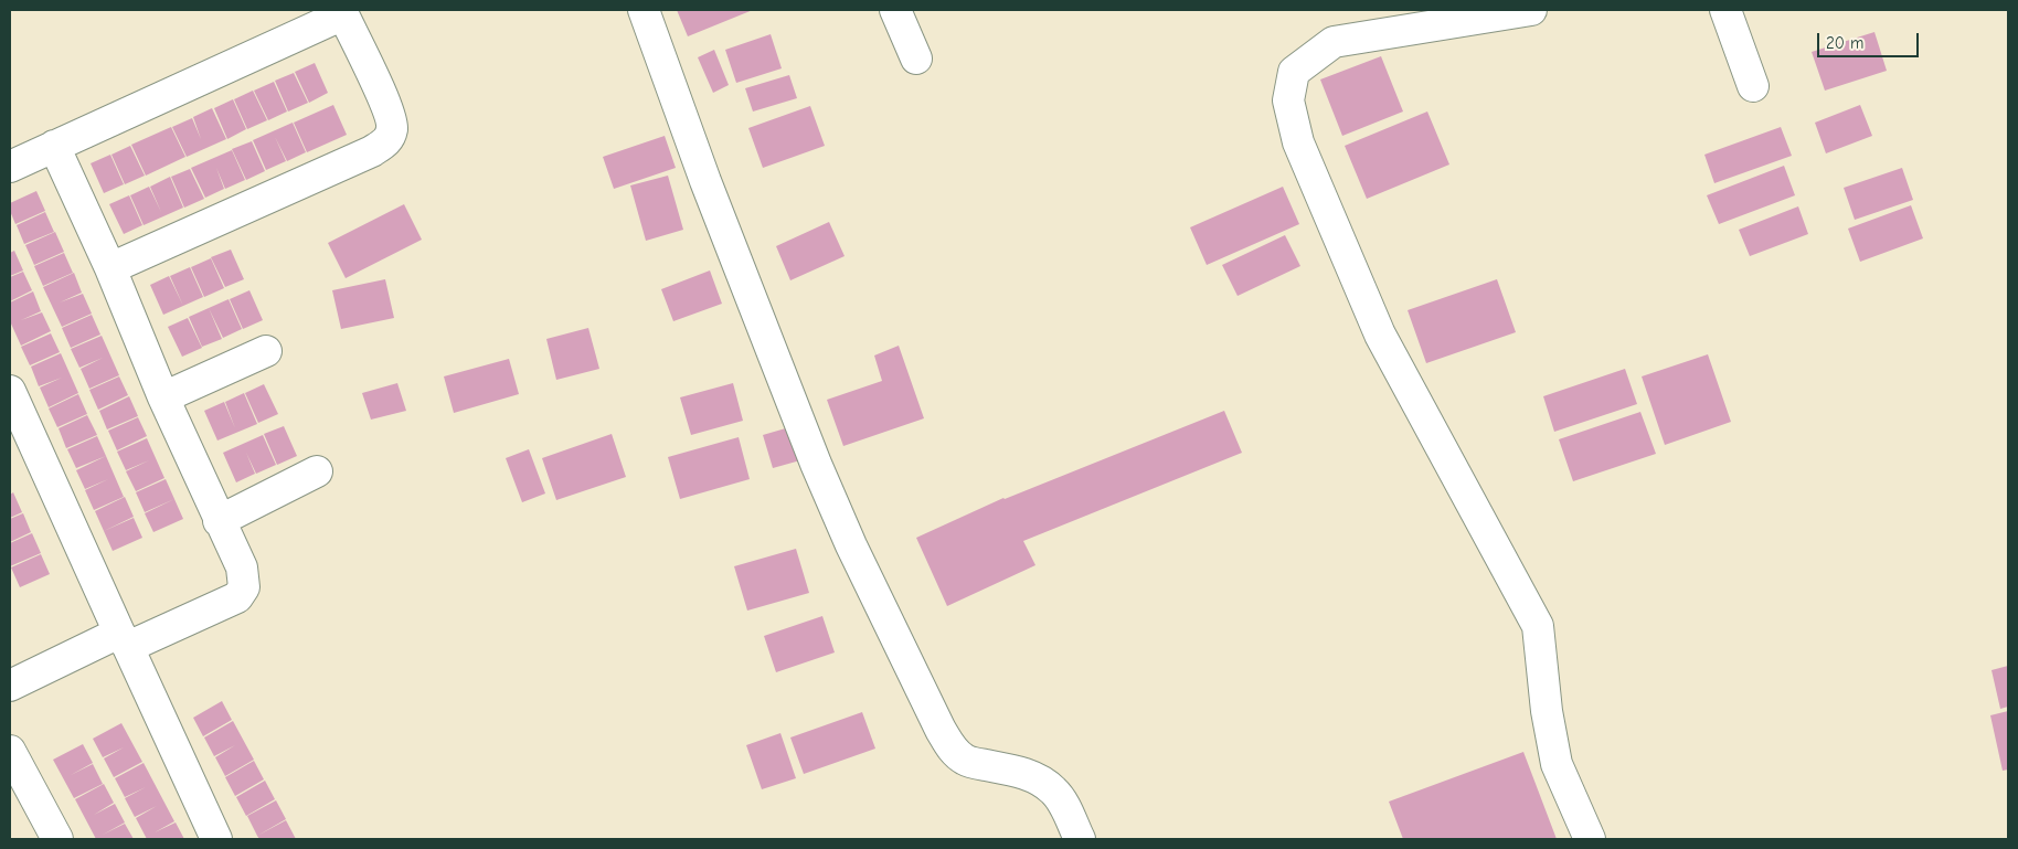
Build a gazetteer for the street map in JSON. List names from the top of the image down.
{
  "scale_bar": "20 m"
}
